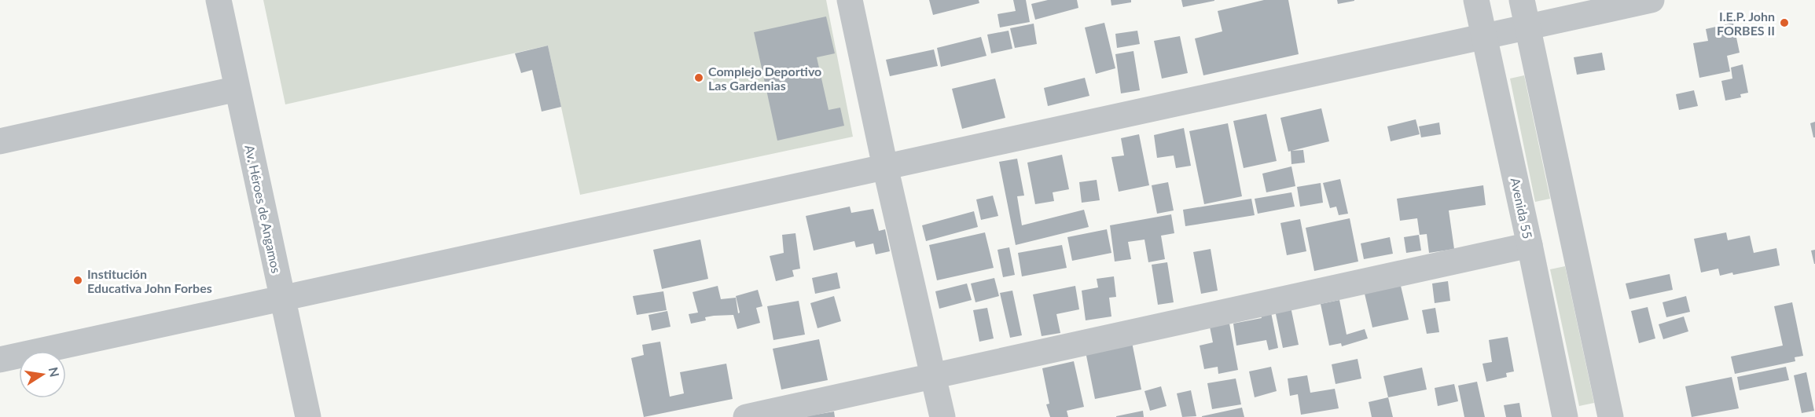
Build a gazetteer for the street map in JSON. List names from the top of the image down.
{
  "streets": {
    "street": ["Avenida 55", "Av. Héroes de Angamos"]
  },
  "places": ["I.E.P. John FORBES II", "Complejo Deportivo Las Gardenias", "Institución Educativa John Forbes"],
  "north": "right"
}
